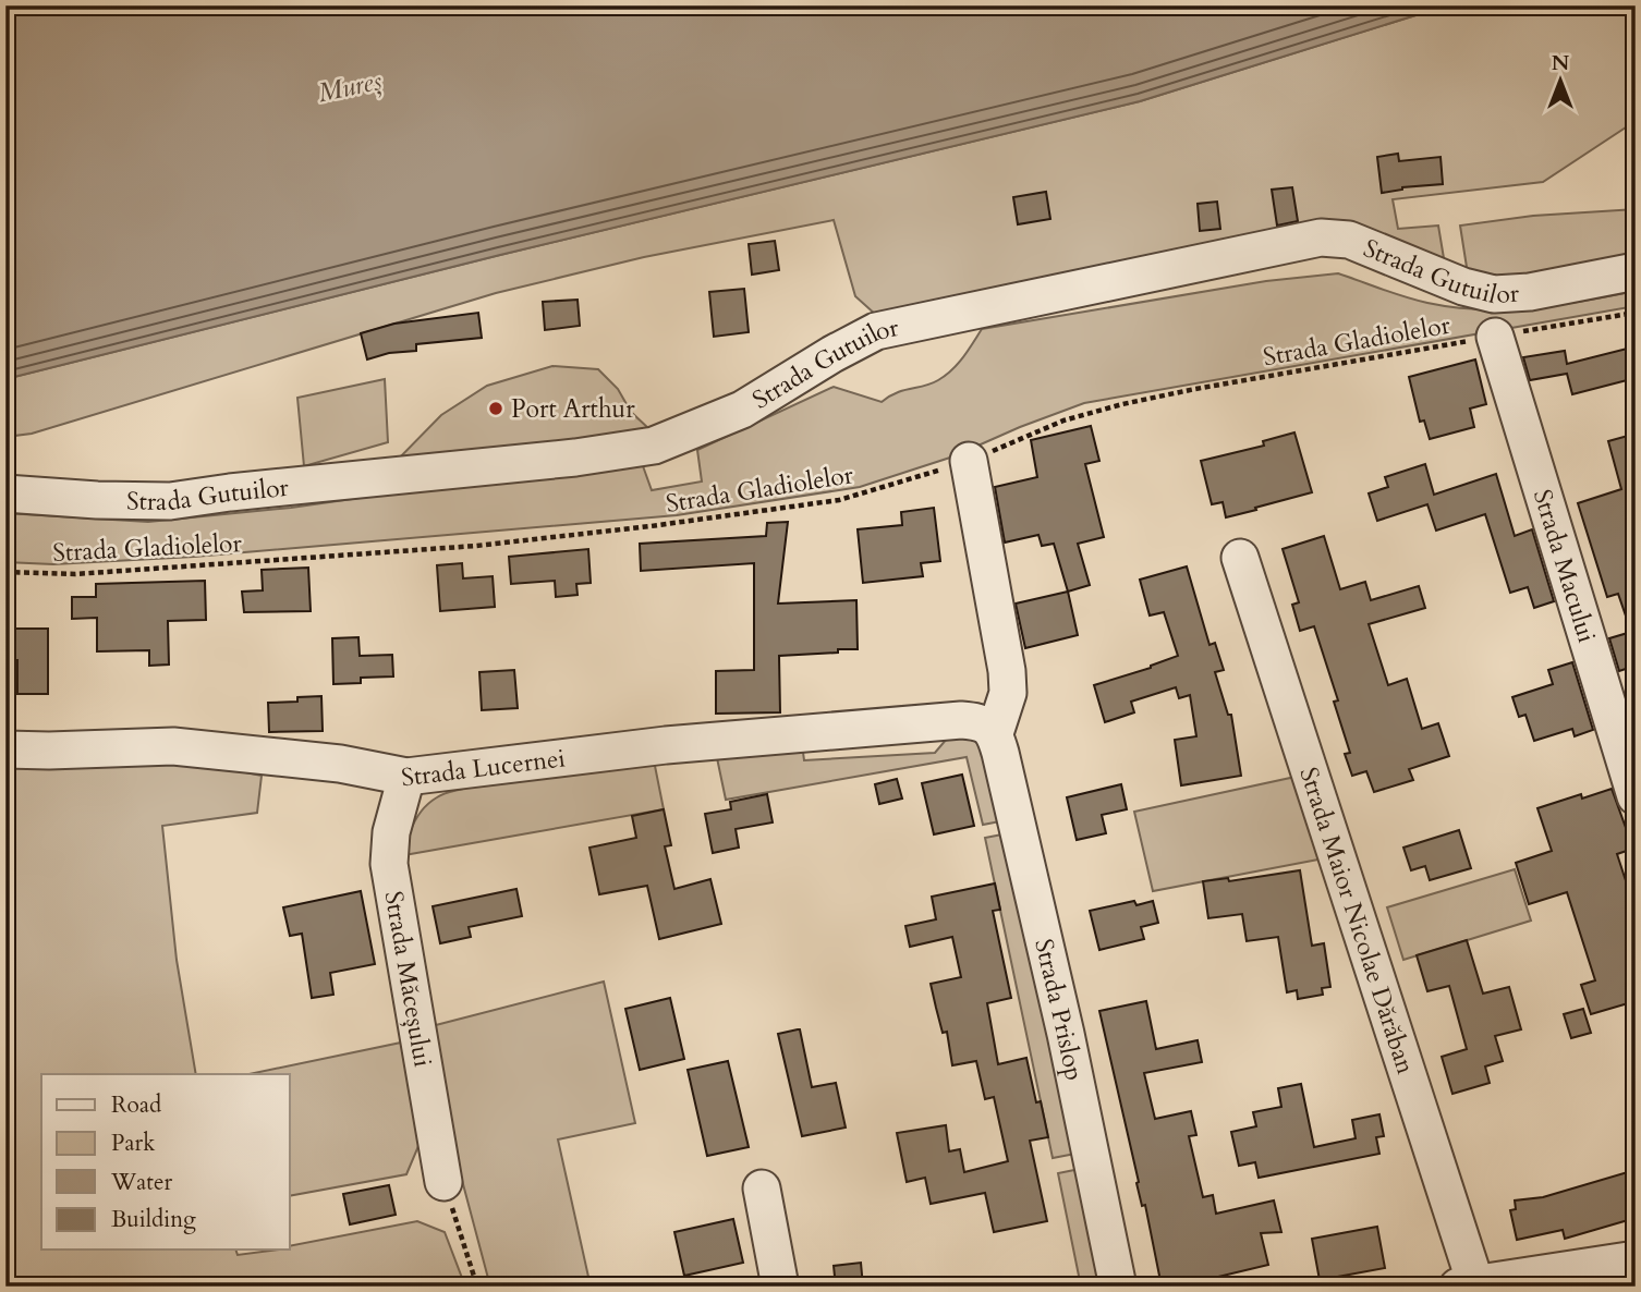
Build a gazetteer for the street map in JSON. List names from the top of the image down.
{
  "streets": {
    "street": [
      "Strada Gutuilor",
      "Strada Macului",
      "Strada Lucernei",
      "Strada Maior Nicolae Dărăban",
      "Strada Măceșului",
      "Strada Prislop"
    ],
    "path": ["Strada Gladiolelor"]
  },
  "crossings": [
    ["Strada Gladiolelor", "Strada Macului"],
    ["Strada Lucernei", "Strada Măceșului"],
    ["Strada Lucernei", "Strada Prislop"]
  ],
  "water": ["Mureș"],
  "places": ["Port Arthur"],
  "legend": [
    "Road",
    "Park",
    "Water",
    "Building"
  ],
  "north": "top"
}
